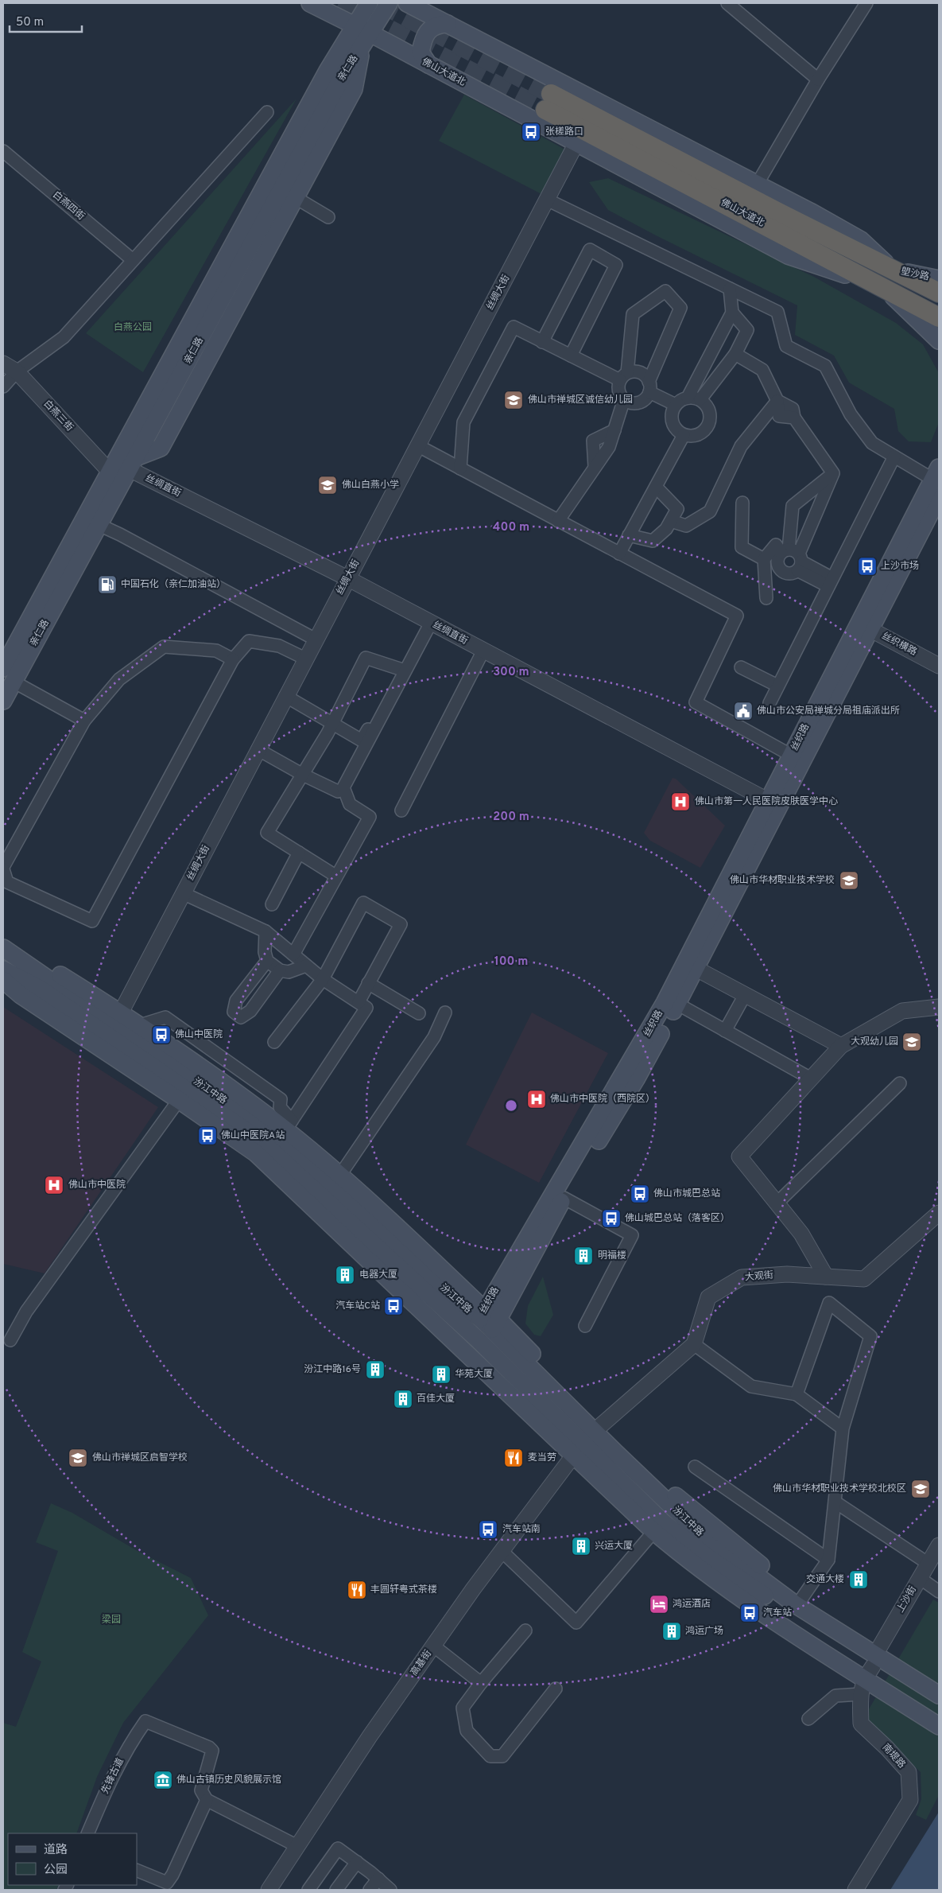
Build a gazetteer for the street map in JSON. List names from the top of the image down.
{
  "streets": {
    "highway": ["佛山大道北"],
    "main road": [
      "亲仁路",
      "塱沙路",
      "丝织路",
      "汾江中路"
    ],
    "street": [
      "白燕四街",
      "丝绸大街",
      "白燕三街",
      "丝绸直街",
      "丝织横路",
      "大观街",
      "上沙街",
      "高基街",
      "南堤路",
      "先锋古道"
    ]
  },
  "crossings": [
    ["亲仁路", "佛山大道北"],
    ["亲仁路", "白燕三街"],
    ["亲仁路", "丝绸直街"],
    ["佛山大道北", "塱沙路"],
    ["佛山大道北", "丝绸大街"],
    ["丝绸大街", "丝绸直街"],
    ["丝绸直街", "丝织路"],
    ["丝织横路", "丝织路"],
    ["丝织路", "汾江中路"],
    ["汾江中路", "上沙街"],
    ["汾江中路", "高基街"],
    ["汾江中路", "南堤路"],
    ["上沙街", "南堤路"]
  ],
  "parks": ["白燕公园", "梁园"],
  "places": {
    "bus stop": [
      "张槎路口",
      "上沙市场",
      "佛山中医院",
      "佛山中医院A站",
      "佛山市城巴总站",
      "佛山城巴总站（落客区）",
      "汽车站C站",
      "汽车站南",
      "汽车站"
    ],
    "school or university": [
      "佛山市禅城区诚信幼儿园",
      "佛山白燕小学",
      "佛山市华材职业技术学校",
      "大观幼儿园",
      "佛山市禅城区启智学校",
      "佛山市华材职业技术学校北校区"
    ],
    "fuel station": ["中国石化（亲仁加油站）"],
    "public building": ["佛山市公安局禅城分局祖庙派出所"],
    "hospital": ["佛山市第一人民医院皮肤医学中心", "佛山市中医院（西院区）", "佛山市中医院"],
    "building": [
      "明福楼",
      "电器大厦",
      "汾江中路16号",
      "华苑大厦",
      "百佳大厦",
      "兴运大厦",
      "交通大楼",
      "鸿运广场"
    ],
    "restaurant": ["麦当劳", "丰圆轩粤式茶楼"],
    "hotel": ["鸿运酒店"],
    "museum": ["佛山古镇历史风貌展示馆"]
  },
  "legend": ["道路", "公园"],
  "scale_bar": "50 m",
  "rings": [
    "400 m",
    "300 m",
    "200 m",
    "100 m"
  ]
}
